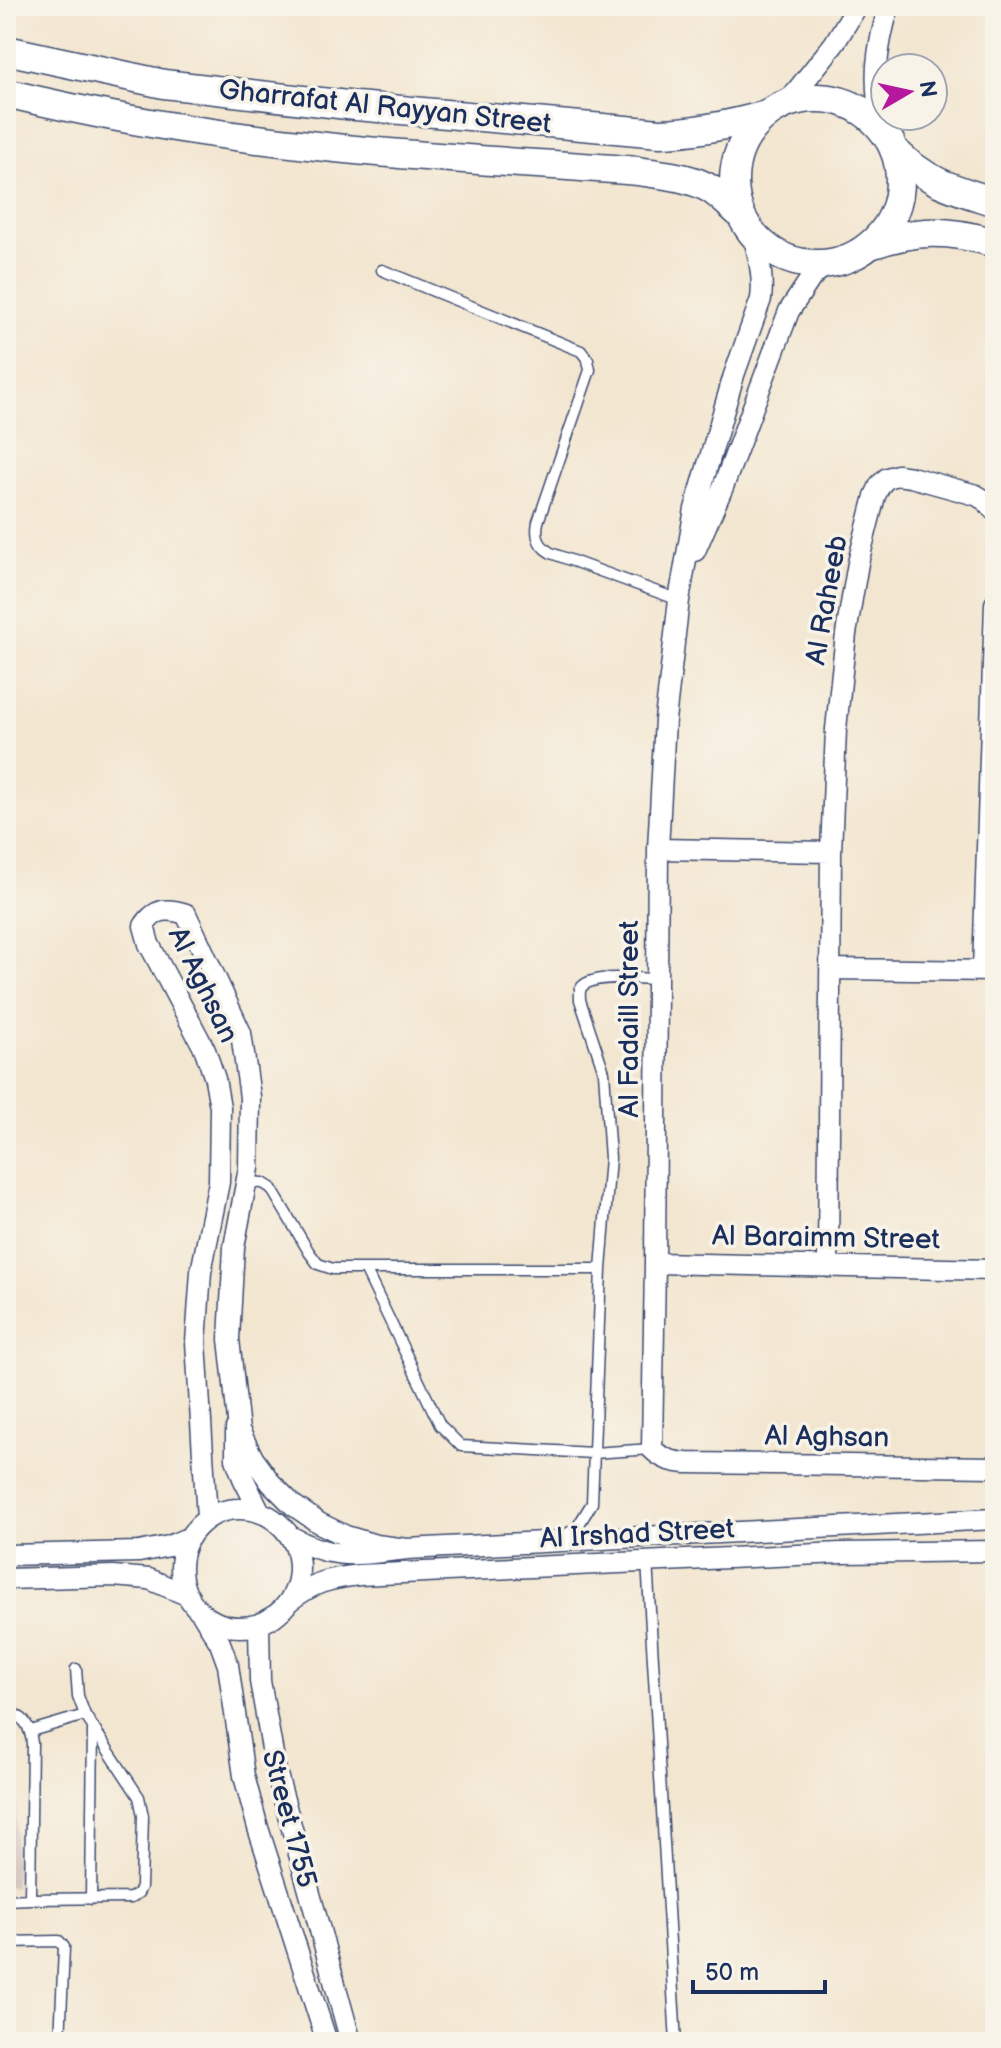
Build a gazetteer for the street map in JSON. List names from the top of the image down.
{
  "streets": {
    "main road": ["Gharrafat Al Rayyan Street"],
    "street": [
      "Al Raheeb",
      "Al Aghsan",
      "Al Fadaill Street",
      "Al Baraimm Street",
      "Al Irshad Street",
      "Street 1755"
    ]
  },
  "crossings": [
    ["Gharrafat Al Rayyan Street", "Al Fadaill Street"],
    ["Al Raheeb", "Al Baraimm Street"],
    ["Al Aghsan", "Al Fadaill Street"],
    ["Al Aghsan", "Al Irshad Street"],
    ["Al Aghsan", "Street 1755"],
    ["Al Fadaill Street", "Al Baraimm Street"],
    ["Al Irshad Street", "Street 1755"]
  ],
  "scale_bar": "50 m",
  "north": "right"
}
